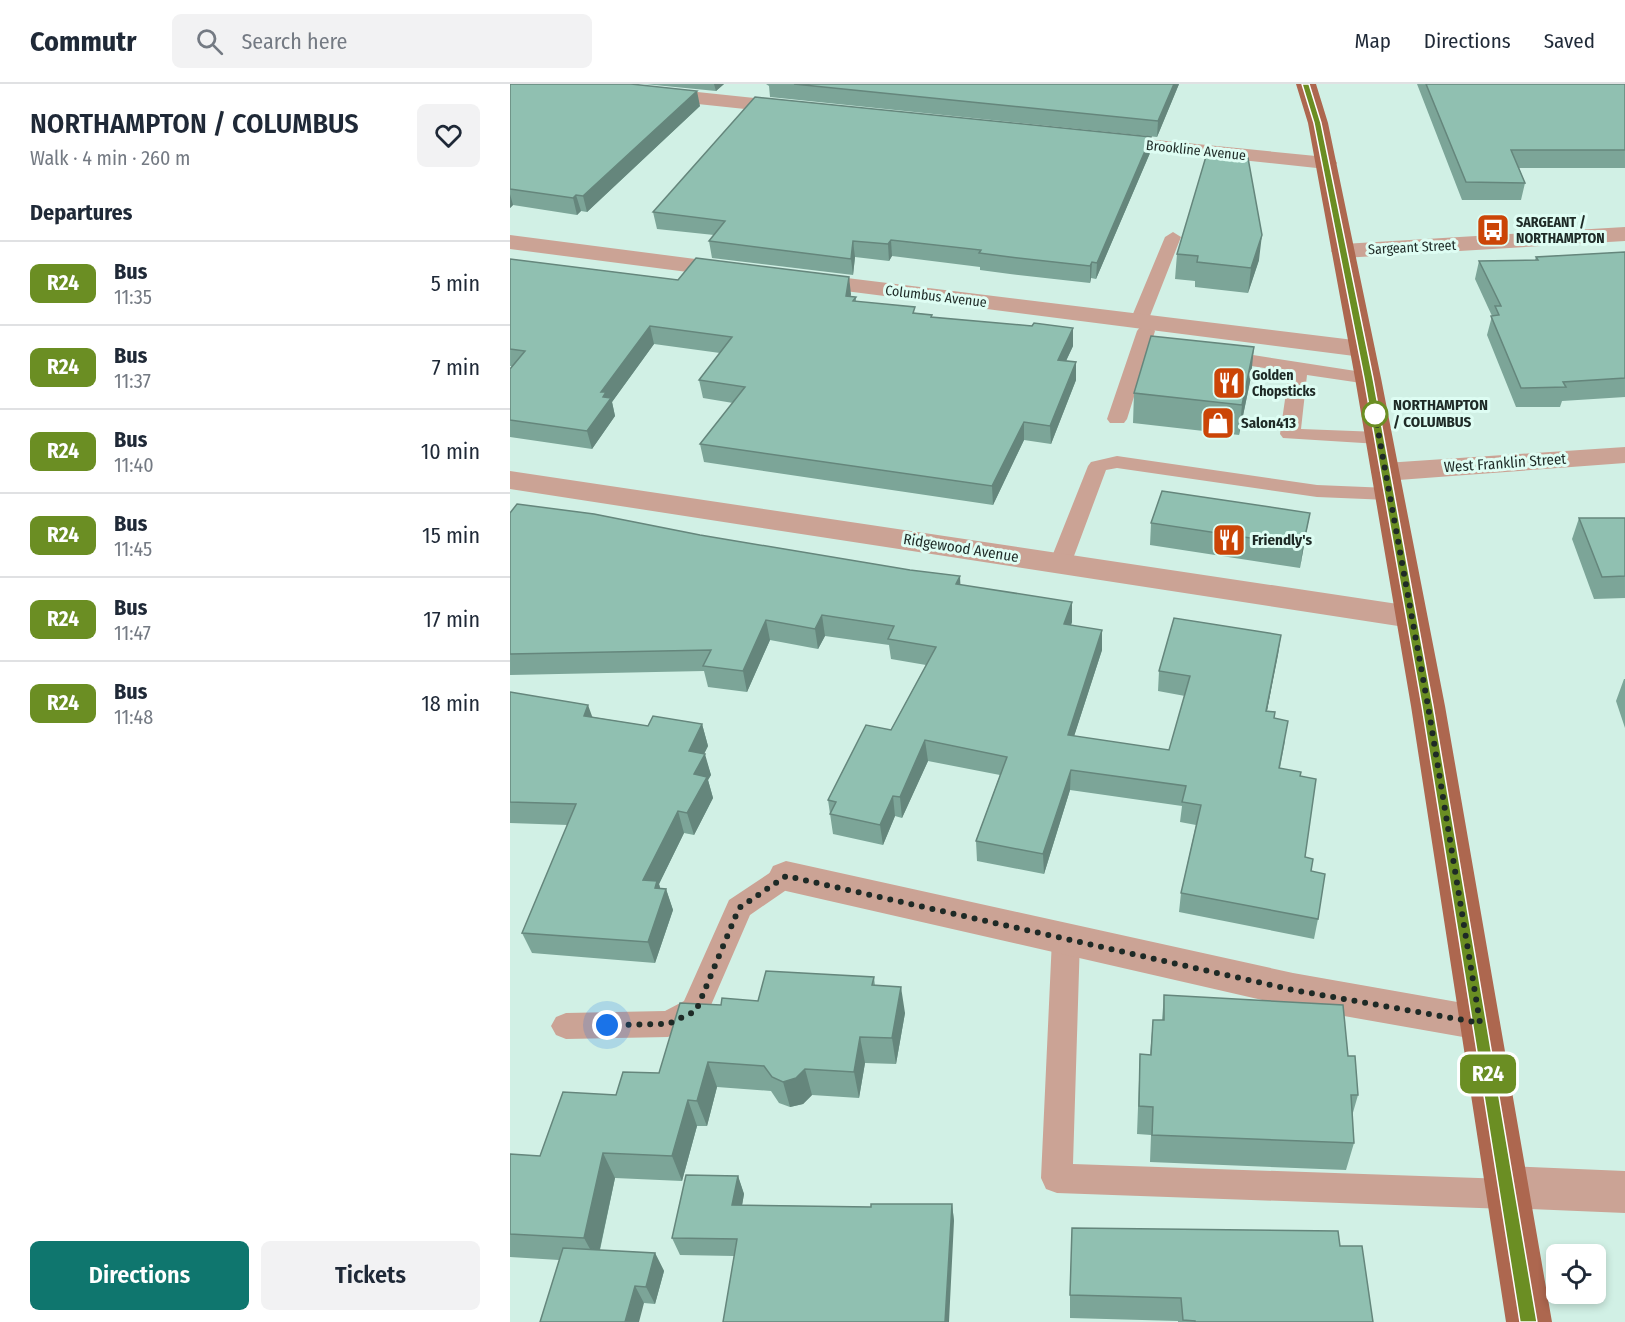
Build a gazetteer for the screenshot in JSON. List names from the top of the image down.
{
  "streets": {
    "street": [
      "Brookline Avenue",
      "Sargeant Street",
      "Columbus Avenue",
      "West Franklin Street",
      "Ridgewood Avenue"
    ]
  },
  "places": {
    "bus stop": ["SARGEANT / NORTHAMPTON"],
    "restaurant": ["Golden Chopsticks", "Friendly's"],
    "other": ["NORTHAMPTON / COLUMBUS"],
    "shop": ["Salon413"]
  },
  "lines": ["bus line R24"],
  "page": {
    "header": "Commutr",
    "search": "Search here",
    "nav": ["Map", "Directions", "Saved"],
    "heading": [
      ["NORTHAMPTON / COLUMBUS", "Walk · 4 min · 260 m"],
      "Departures"
    ],
    "on_map": "R24",
    "list": [
      {
        "mark": "R24",
        "name": "Bus",
        "note": "11:35",
        "value": "5 min"
      },
      {
        "mark": "R24",
        "name": "Bus",
        "note": "11:37",
        "value": "7 min"
      },
      {
        "mark": "R24",
        "name": "Bus",
        "note": "11:40",
        "value": "10 min"
      },
      {
        "mark": "R24",
        "name": "Bus",
        "note": "11:45",
        "value": "15 min"
      },
      {
        "mark": "R24",
        "name": "Bus",
        "note": "11:47",
        "value": "17 min"
      },
      {
        "mark": "R24",
        "name": "Bus",
        "note": "11:48",
        "value": "18 min"
      }
    ],
    "buttons": ["Directions", "Tickets"]
  }
}
